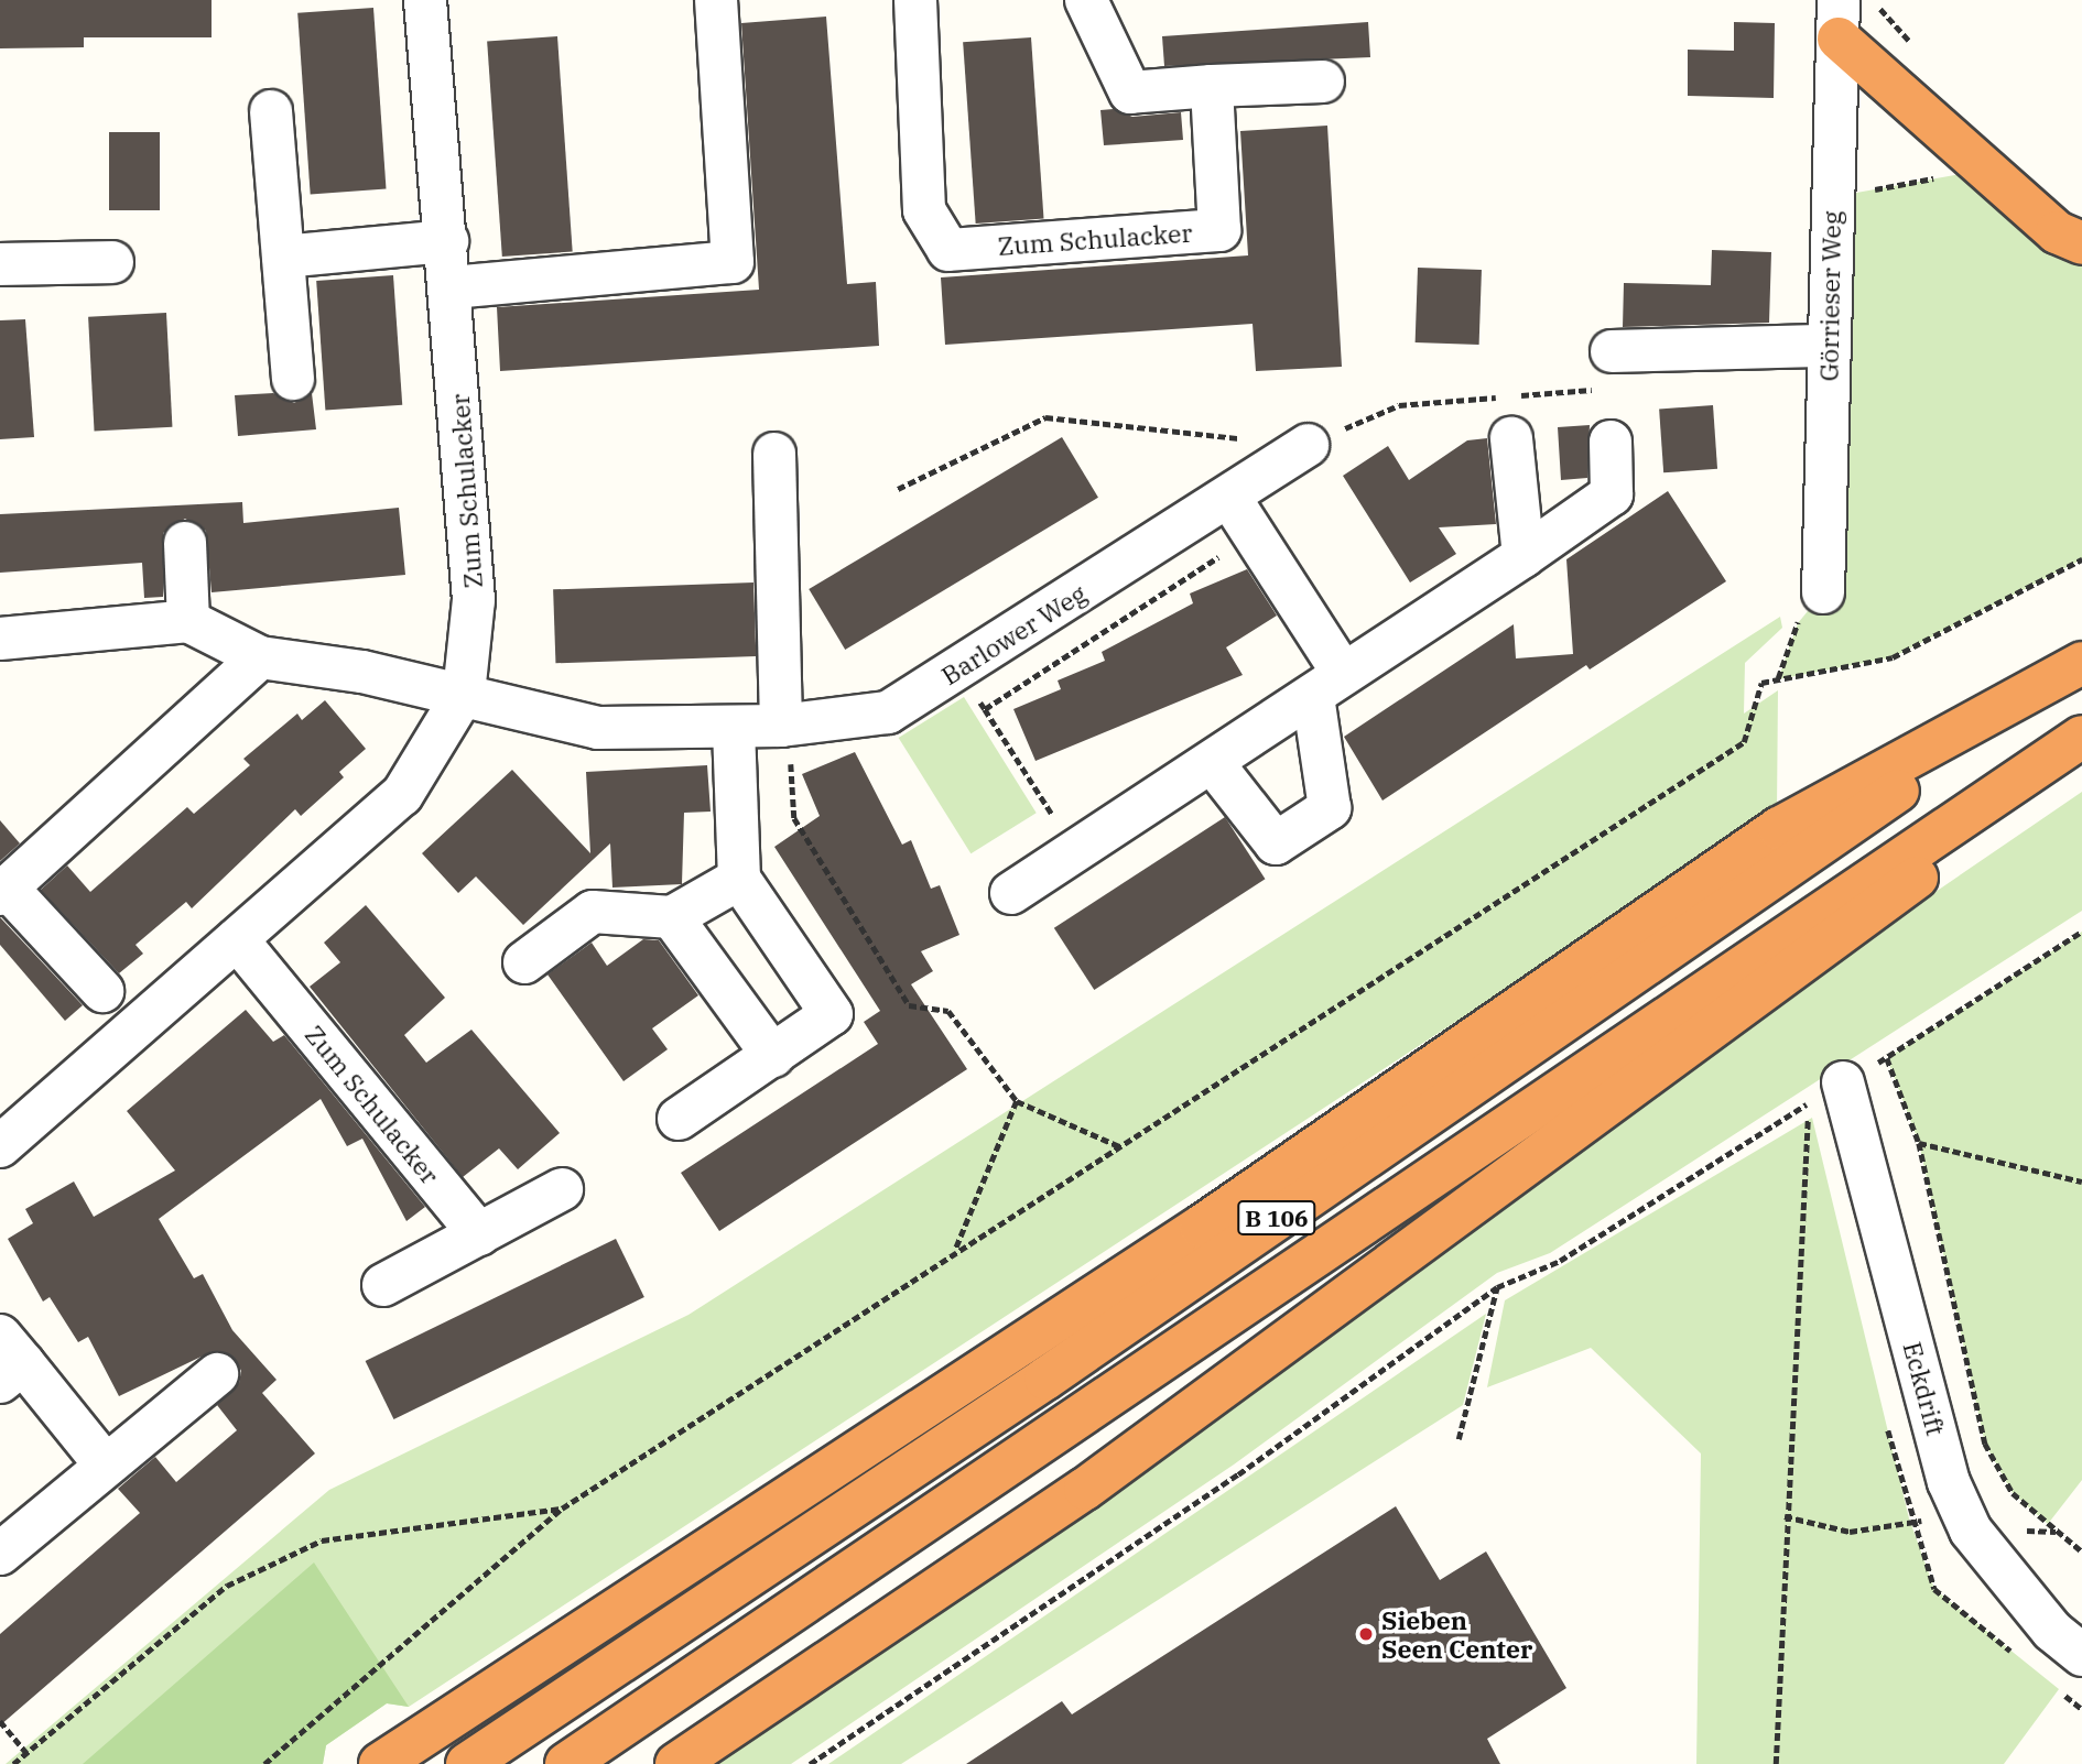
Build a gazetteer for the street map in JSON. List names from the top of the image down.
{
  "streets": {
    "highway": ["B 106"],
    "street": [
      "Zum Schulacker",
      "Görrieser Weg",
      "Barlower Weg",
      "Eckdrift"
    ]
  },
  "crossings": [
    ["Zum Schulacker", "Barlower Weg"]
  ],
  "places": ["Sieben Seen Center"]
}
